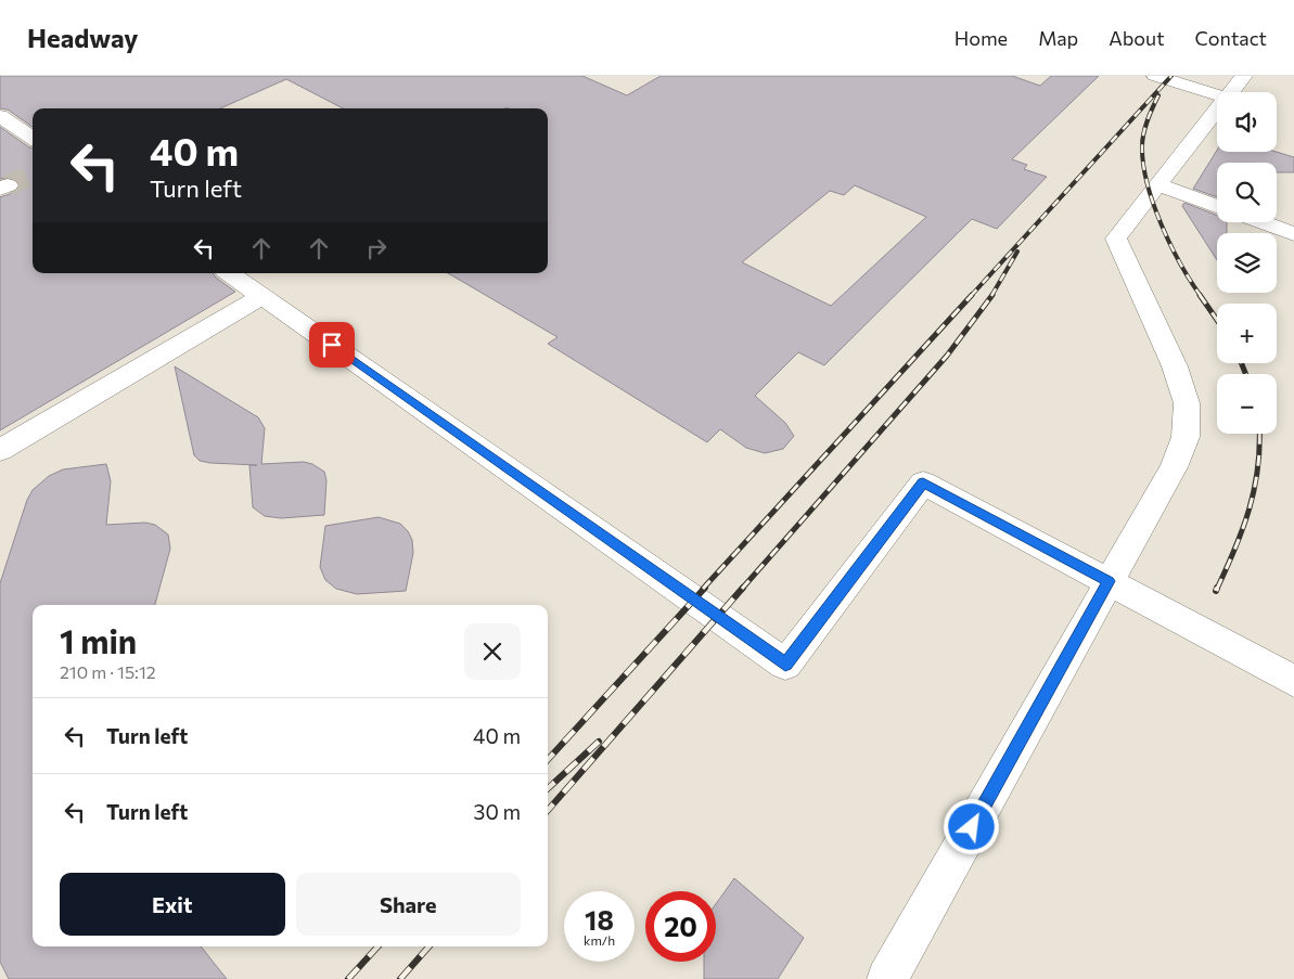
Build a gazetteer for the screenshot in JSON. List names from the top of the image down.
{
  "page": {
    "header": "Headway",
    "nav": [
      "Home",
      "Map",
      "About",
      "Contact"
    ],
    "map_buttons": ["+", "−"],
    "turn": ["40 m", "Turn left"],
    "heading": ["1 min", "210 m · 15:12"],
    "list": [
      {
        "name": "Turn left",
        "value": "40 m"
      },
      {
        "name": "Turn left",
        "value": "30 m"
      }
    ],
    "buttons": ["Exit", "Share"],
    "speed": "18 km/h",
    "limit": "20"
  }
}
